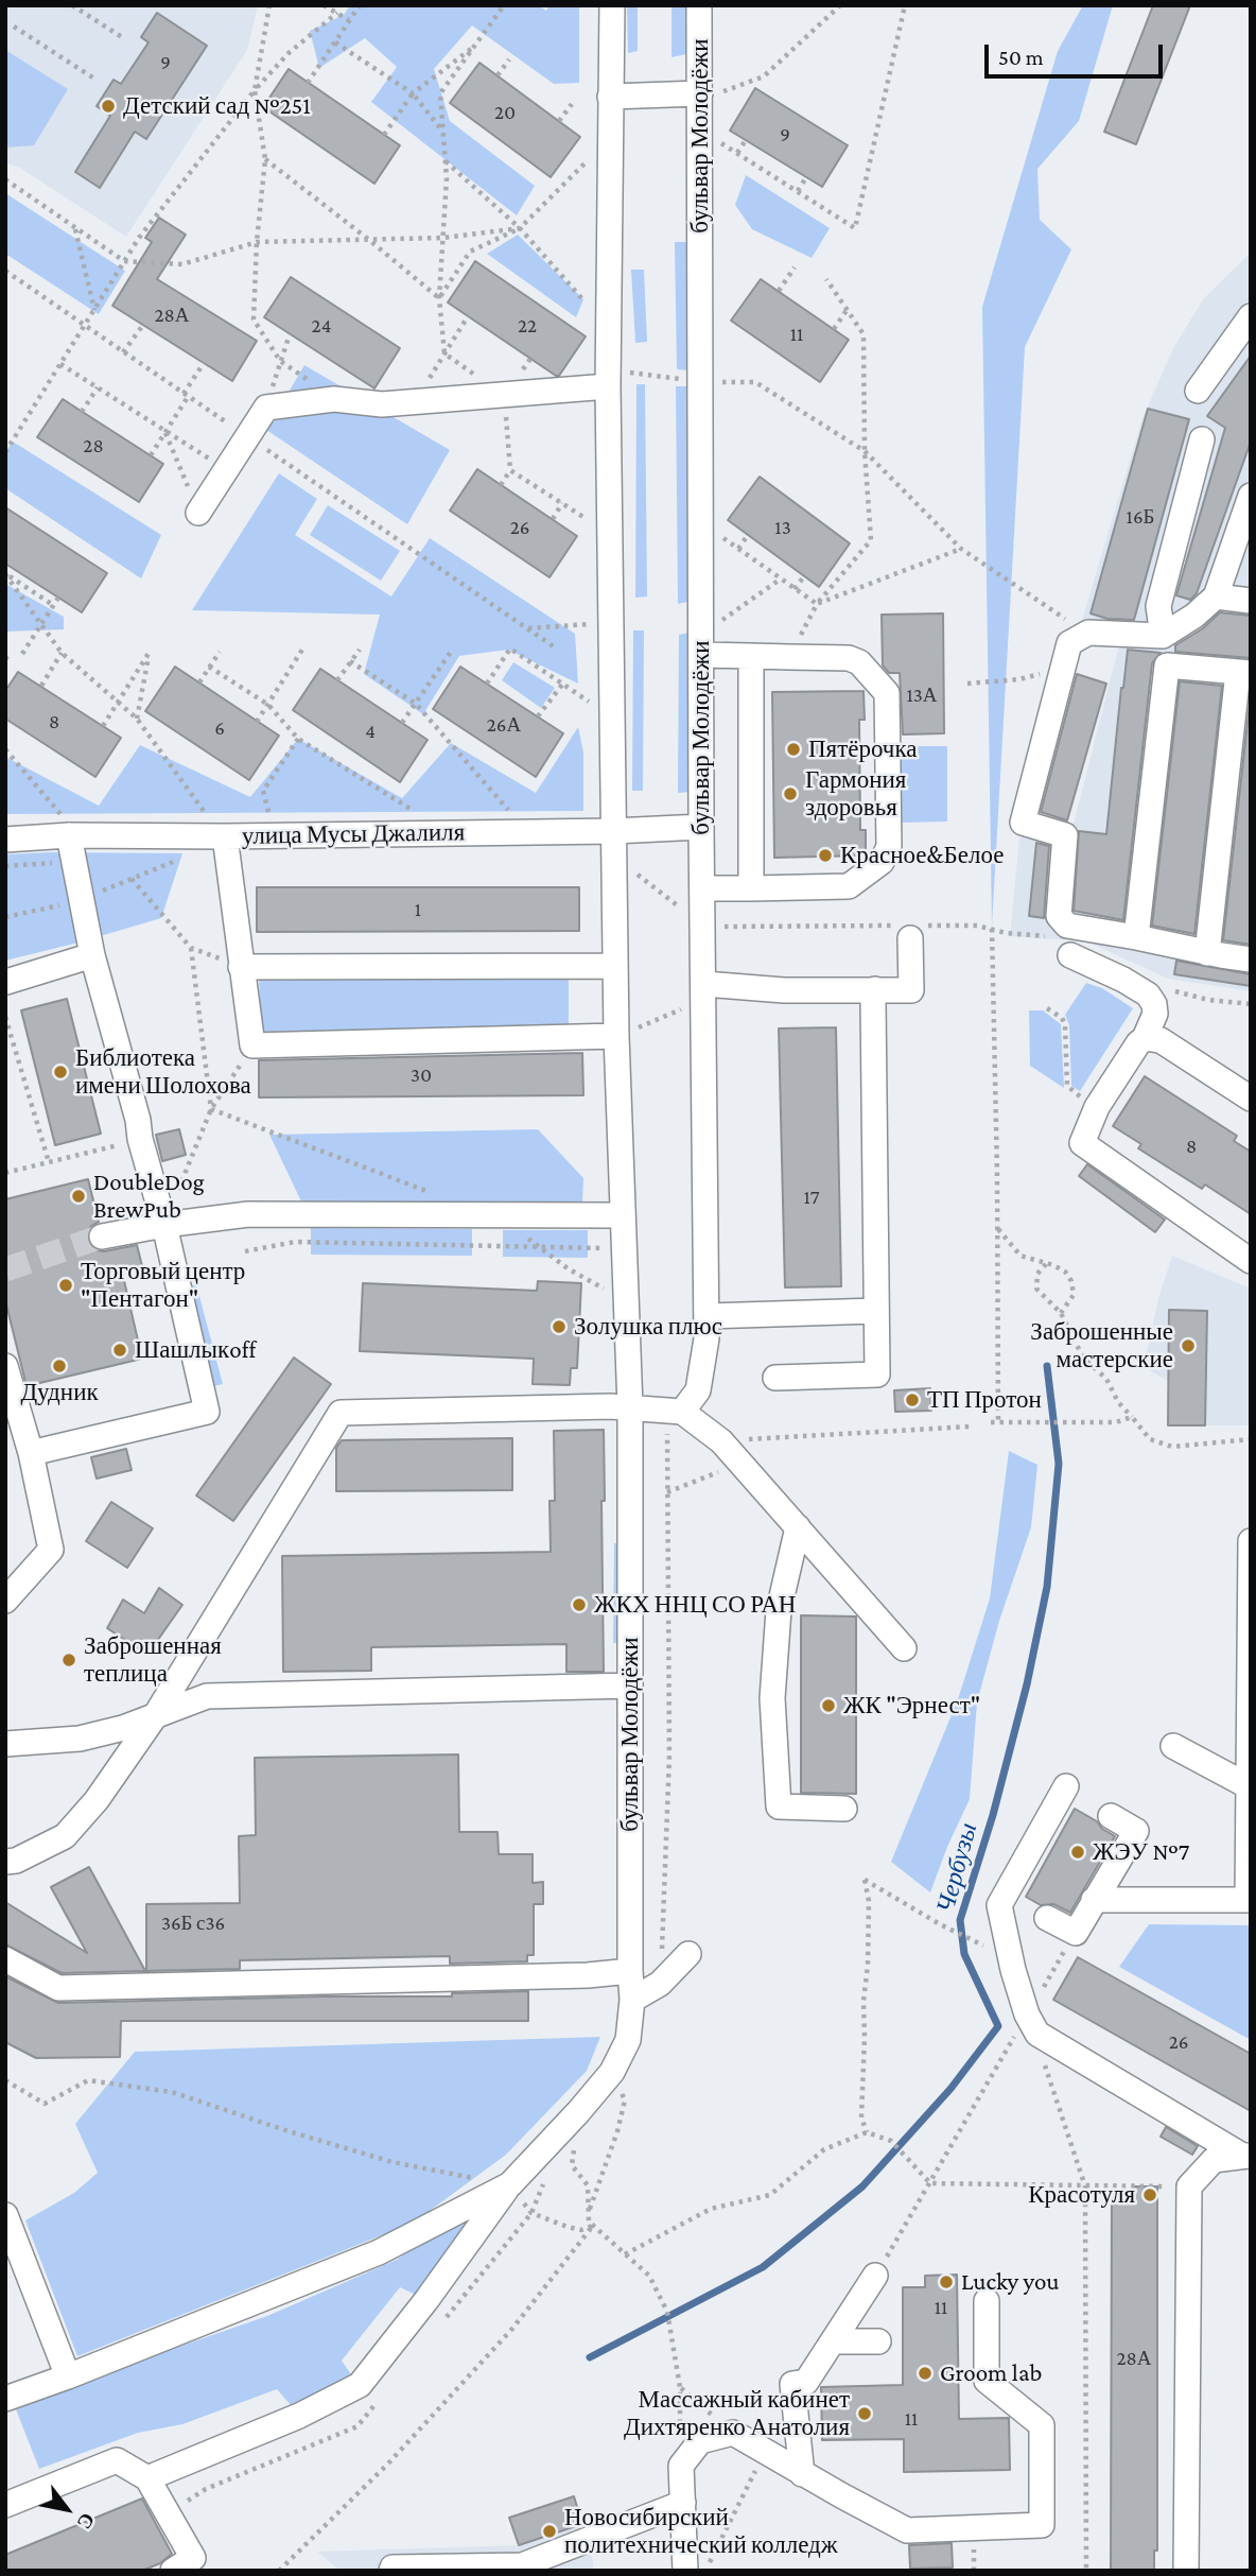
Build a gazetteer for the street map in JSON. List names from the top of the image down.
{
  "streets": {
    "street": ["бульвар Молодёжи", "улица Мусы Джалиля"]
  },
  "crossings": [
    ["бульвар Молодёжи", "улица Мусы Джалиля"]
  ],
  "water": ["Чербузы"],
  "places": [
    "Детский сад №251",
    "Пятёрочка",
    "Гармония здоровья",
    "Красное&Белое",
    "Библиотека имени Шолохова",
    "DoubleDog BrewPub",
    "Торговый центр \"Пентагон\"",
    "Золушка плюс",
    "Заброшенные мастерские",
    "Шашлыкoff",
    "Дудник",
    "ТП Протон",
    "ЖКХ ННЦ СО РАН",
    "Заброшенная теплица",
    "ЖК \"Эрнест\"",
    "ЖЭУ №7",
    "Красотуля",
    "Lucky you",
    "Groom lab",
    "Массажный кабинет Дихтяренко Анатолия",
    "Новосибирский политехнический колледж"
  ],
  "house_numbers": [
    "9",
    "20",
    "9",
    "28А",
    "24",
    "22",
    "11",
    "28",
    "16Б",
    "26",
    "13",
    "13А",
    "8",
    "26А",
    "6",
    "4",
    "1",
    "30",
    "8",
    "17",
    "36Б с36",
    "26",
    "11",
    "28А",
    "11"
  ],
  "scale_bar": "50 m",
  "north": "bottom right"
}
